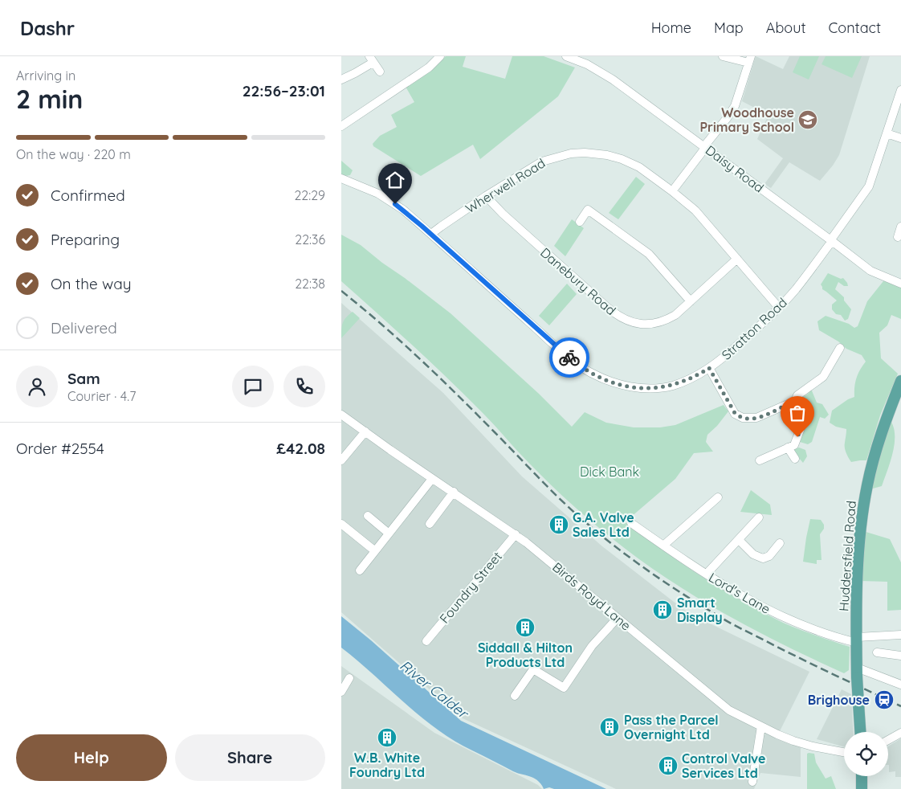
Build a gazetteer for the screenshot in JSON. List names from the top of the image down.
{
  "streets": {
    "main road": ["Huddersfield Road"],
    "street": [
      "Daisy Road",
      "Wherwell Road",
      "Danebury Road",
      "Stratton Road",
      "Foundry Street",
      "Lord's Lane",
      "Birds Royd Lane"
    ]
  },
  "crossings": [
    ["Daisy Road", "Stratton Road"],
    ["Wherwell Road", "Danebury Road"],
    ["Wherwell Road", "Stratton Road"],
    ["Huddersfield Road", "Lord's Lane"],
    ["Foundry Street", "Birds Royd Lane"]
  ],
  "water": ["River Calder"],
  "parks": ["Dick Bank"],
  "places": {
    "school or university": ["Woodhouse Primary School"],
    "building": [
      "G.A. Valve Sales Ltd",
      "Smart Display",
      "Siddall & Hilton Products Ltd",
      "Pass the Parcel Overnight Ltd",
      "W.B. White Foundry Ltd",
      "Control Valve Services Ltd"
    ],
    "station": ["Brighouse"]
  },
  "page": {
    "header": "Dashr",
    "nav": [
      "Home",
      "Map",
      "About",
      "Contact"
    ],
    "heading": ["2 min", "Arriving in", "22:56–23:01"],
    "panel": [
      "Sam",
      "Courier · 4.7",
      "Order #2554",
      "£42.08"
    ],
    "bar": "On the way · 220 m",
    "list": [
      ["Confirmed", "22:29"],
      ["Preparing", "22:36"],
      ["On the way", "22:38"],
      "Delivered"
    ],
    "buttons": ["Help", "Share"]
  }
}
